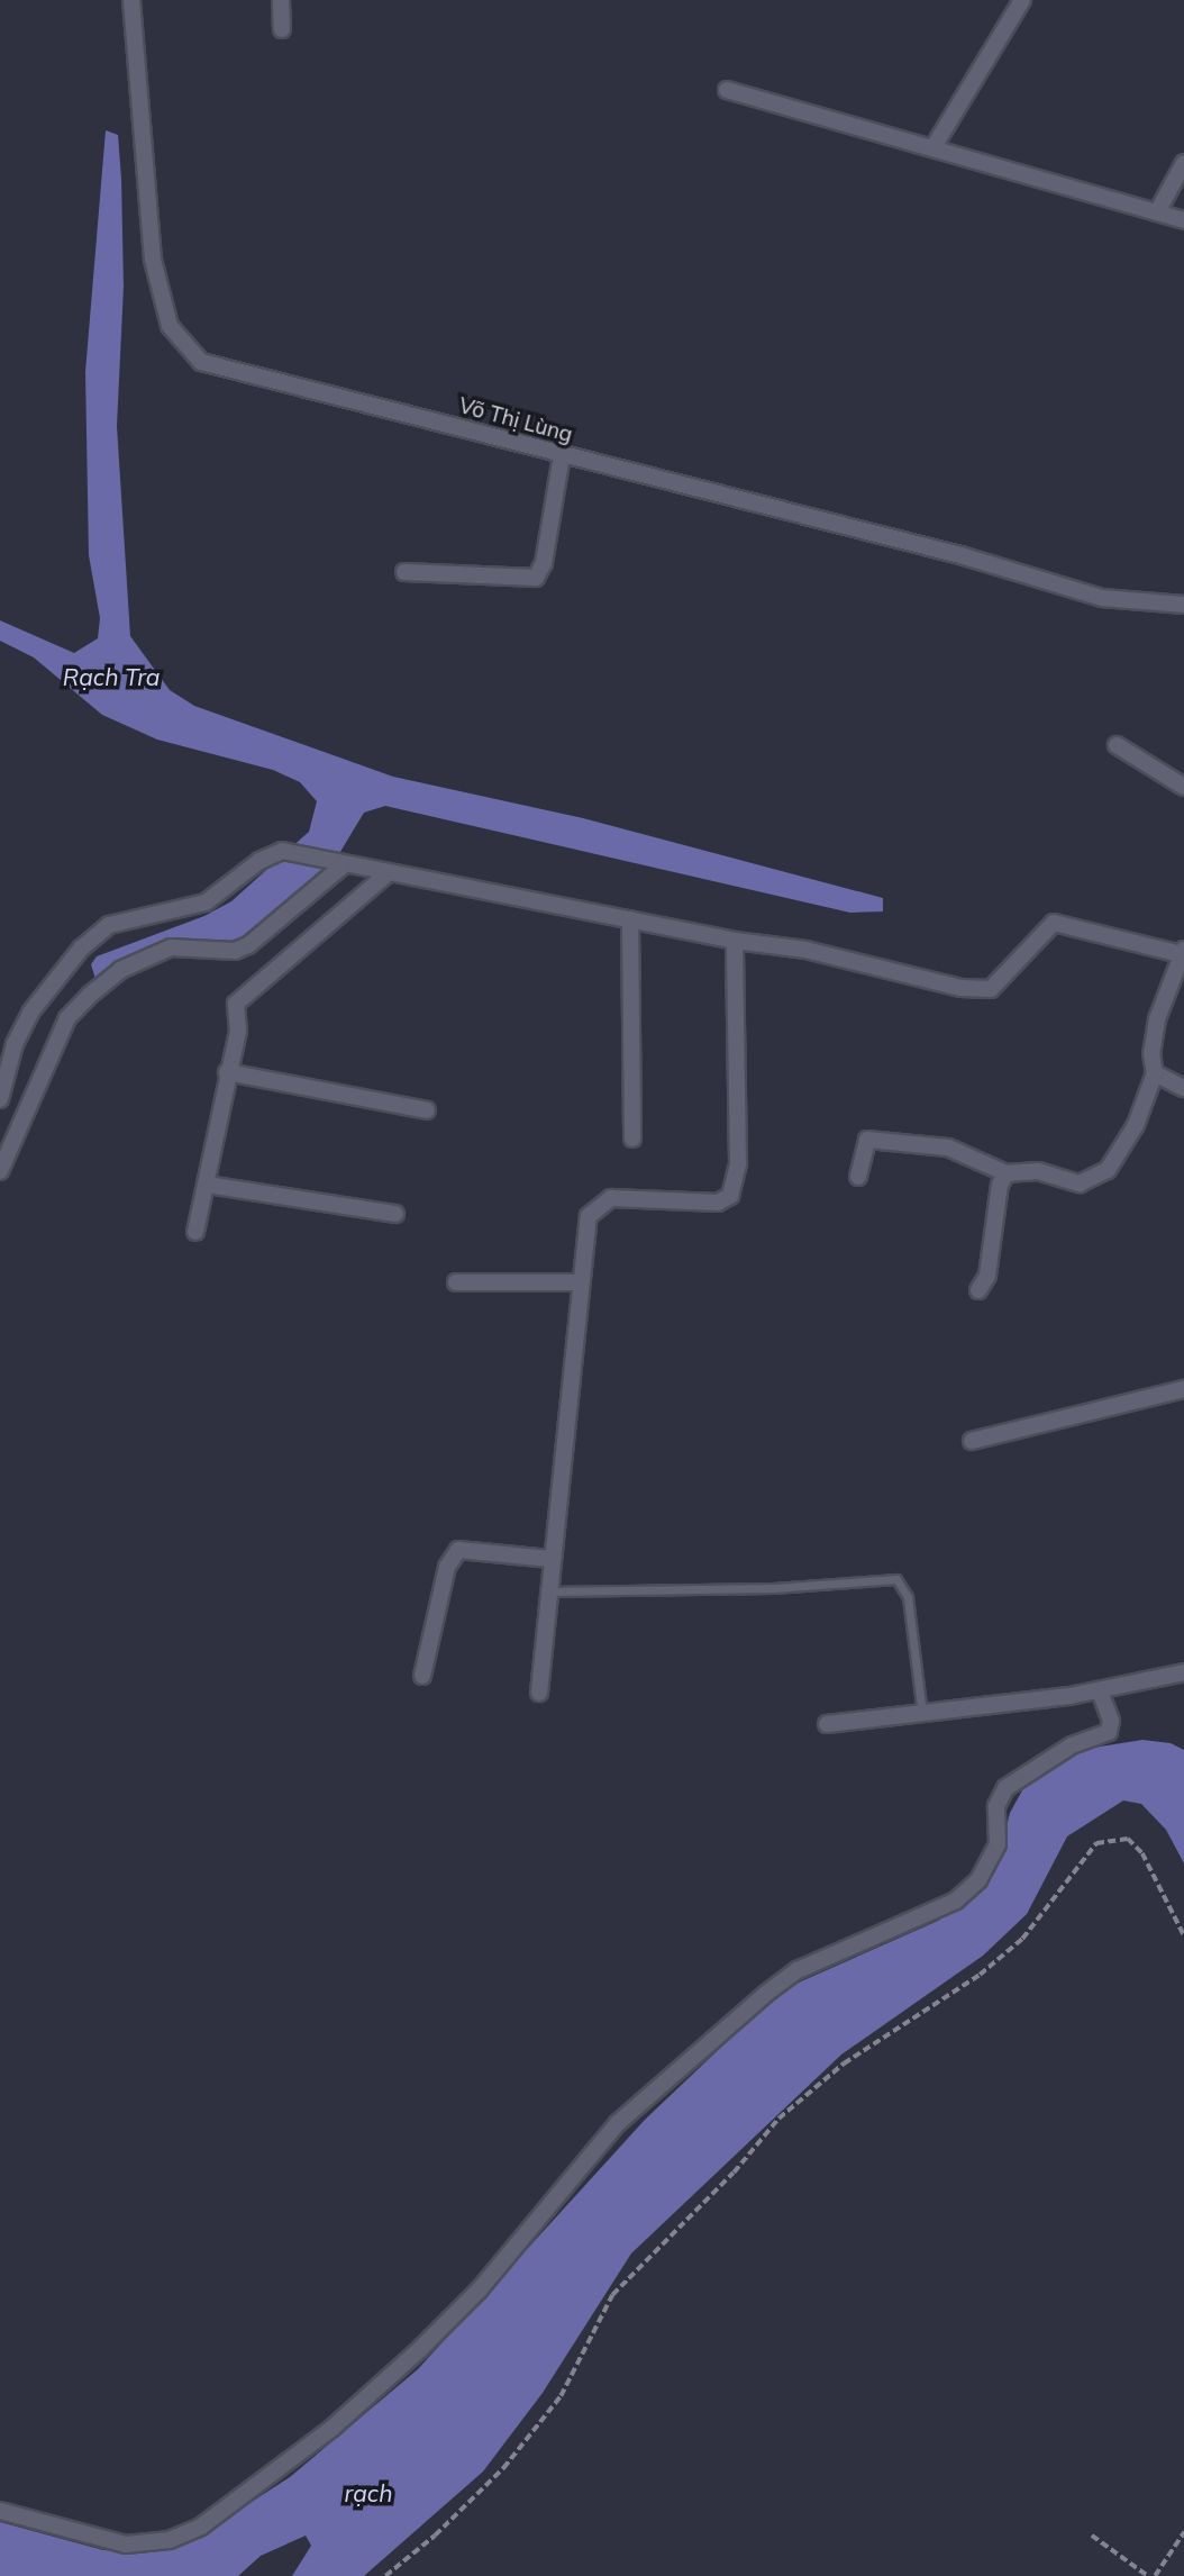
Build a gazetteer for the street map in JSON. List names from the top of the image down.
{
  "streets": {
    "street": ["Võ Thị Lùng"]
  },
  "water": ["Rạch Tra", "rạch"]
}
